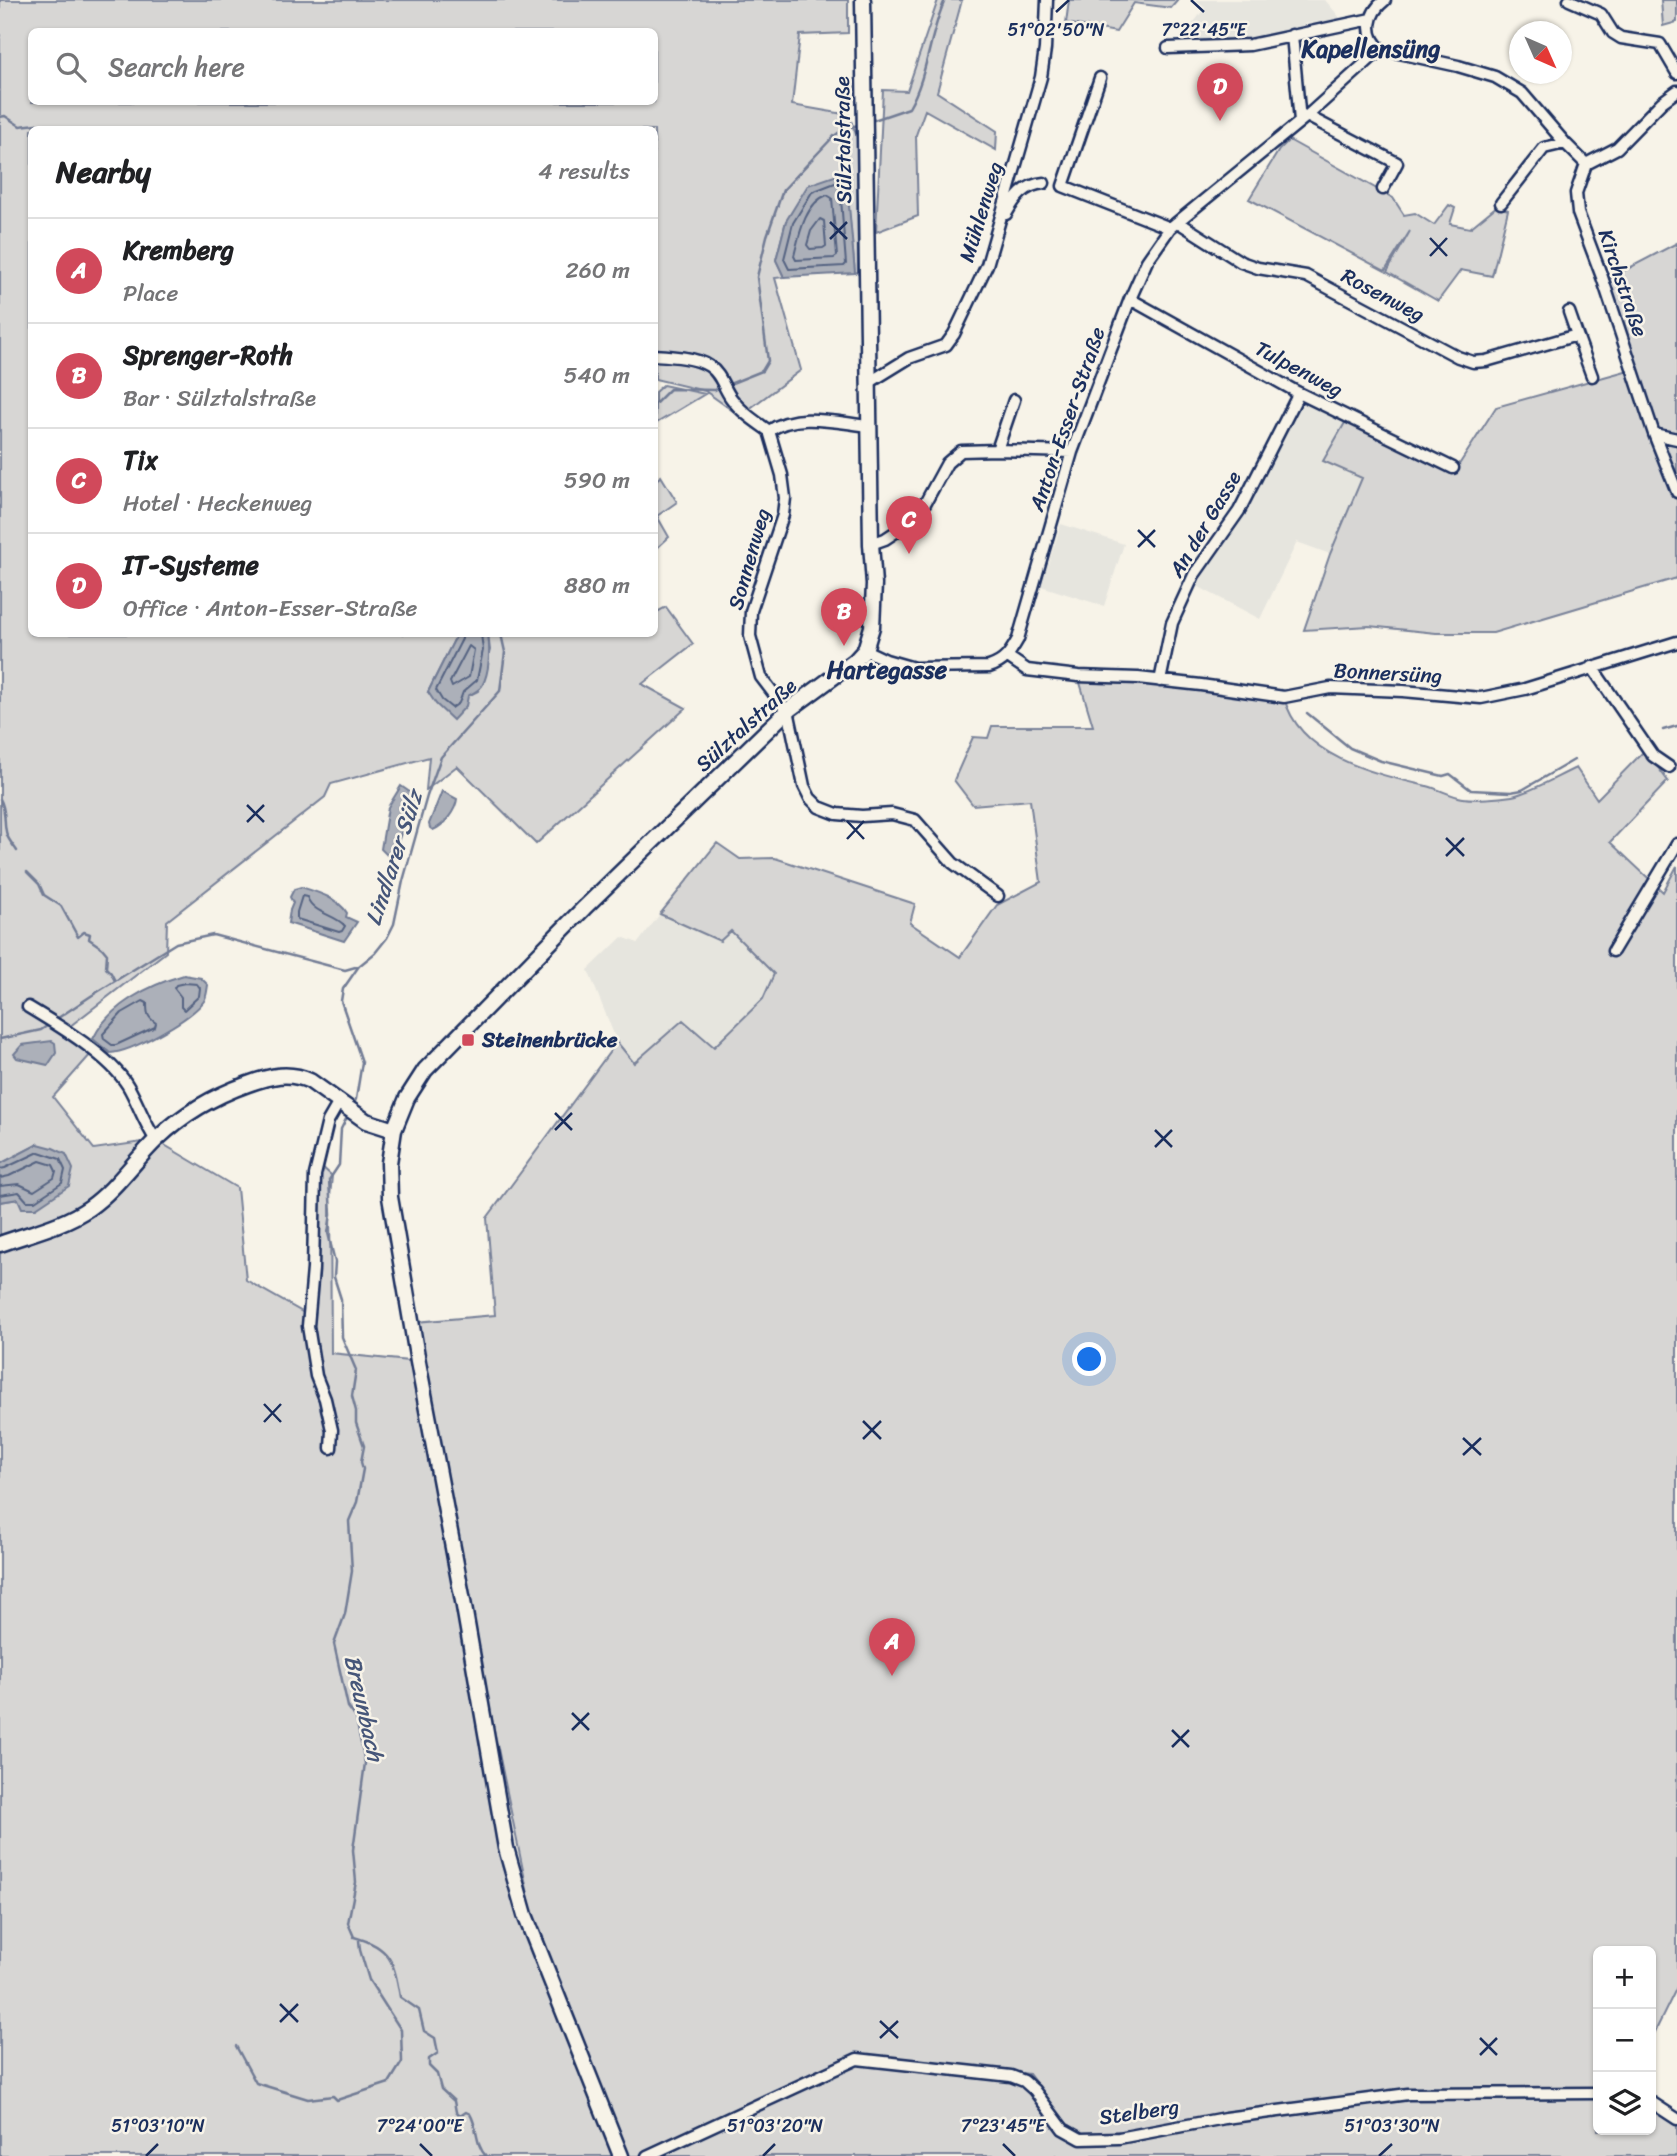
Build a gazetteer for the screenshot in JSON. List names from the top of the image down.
{
  "streets": {
    "main road": ["Sülztalstraße"],
    "street": [
      "Mühlenweg",
      "Kirchstraße",
      "Rosenweg",
      "Tulpenweg",
      "Anton-Esser-Straße",
      "An der Gasse",
      "Sonnenweg",
      "Bonnersüng",
      "Stelberg"
    ]
  },
  "crossings": [
    ["Sülztalstraße", "Mühlenweg"],
    ["Sülztalstraße", "Sonnenweg"],
    ["Rosenweg", "Anton-Esser-Straße"],
    ["Tulpenweg", "Anton-Esser-Straße"],
    ["Tulpenweg", "An der Gasse"],
    ["Anton-Esser-Straße", "Bonnersüng"],
    ["An der Gasse", "Bonnersüng"]
  ],
  "districts": ["Kapellensüng", "Hartegasse"],
  "water": ["Lindlarer Sülz", "Breunbach"],
  "places": {
    "transit": ["Steinenbrücke"]
  },
  "north": "bottom right",
  "page": {
    "search": "Search here",
    "pins": [
      "D",
      "C",
      "B",
      "A"
    ],
    "heading": ["Nearby", "4 results"],
    "list": [
      {
        "mark": "A",
        "name": "Kremberg",
        "note": "Place",
        "value": "260 m"
      },
      {
        "mark": "B",
        "name": "Sprenger-Roth",
        "note": "Bar · Sülztalstraße",
        "value": "540 m"
      },
      {
        "mark": "C",
        "name": "Tix",
        "note": "Hotel · Heckenweg",
        "value": "590 m"
      },
      {
        "mark": "D",
        "name": "IT-Systeme",
        "note": "Office · Anton-Esser-Straße",
        "value": "880 m"
      }
    ],
    "map_buttons": ["+", "−"]
  },
  "coordinates": [
    "51°02'50\"N",
    "7°22'45\"E",
    "51°03'10\"N",
    "7°24'00\"E",
    "51°03'20\"N",
    "7°23'45\"E",
    "51°03'30\"N"
  ]
}
